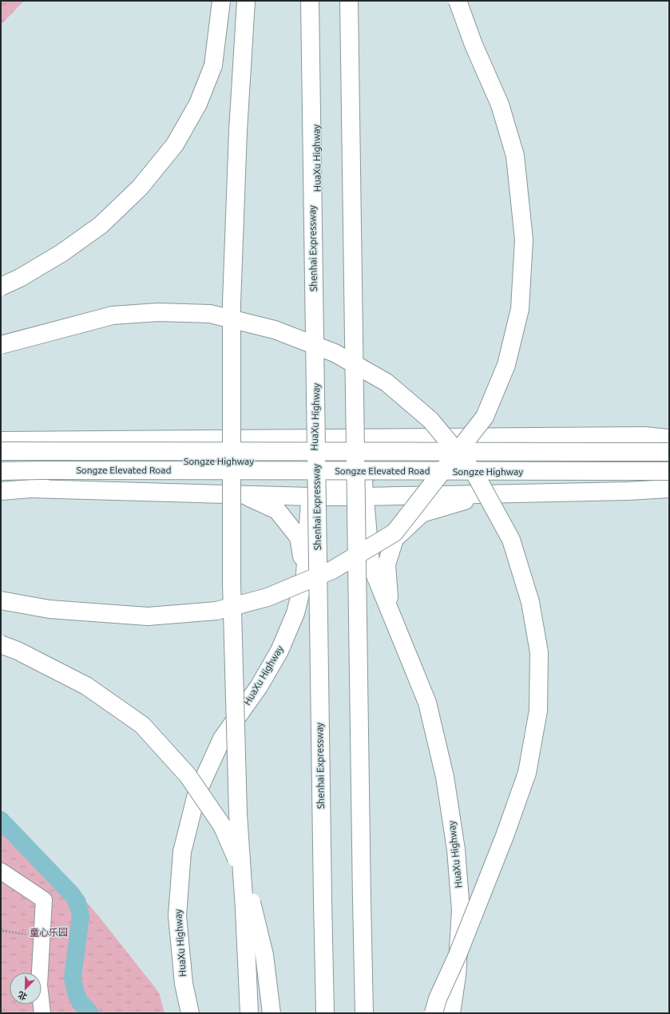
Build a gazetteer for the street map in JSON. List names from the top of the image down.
{
  "streets": {
    "main road": [
      "HuaXu Highway",
      "Shenhai Expressway",
      "Songze Highway",
      "Songze Elevated Road"
    ]
  },
  "crossings": [
    ["HuaXu Highway", "Songze Highway"]
  ],
  "parks": ["童心乐园"],
  "north": "bottom left"
}
